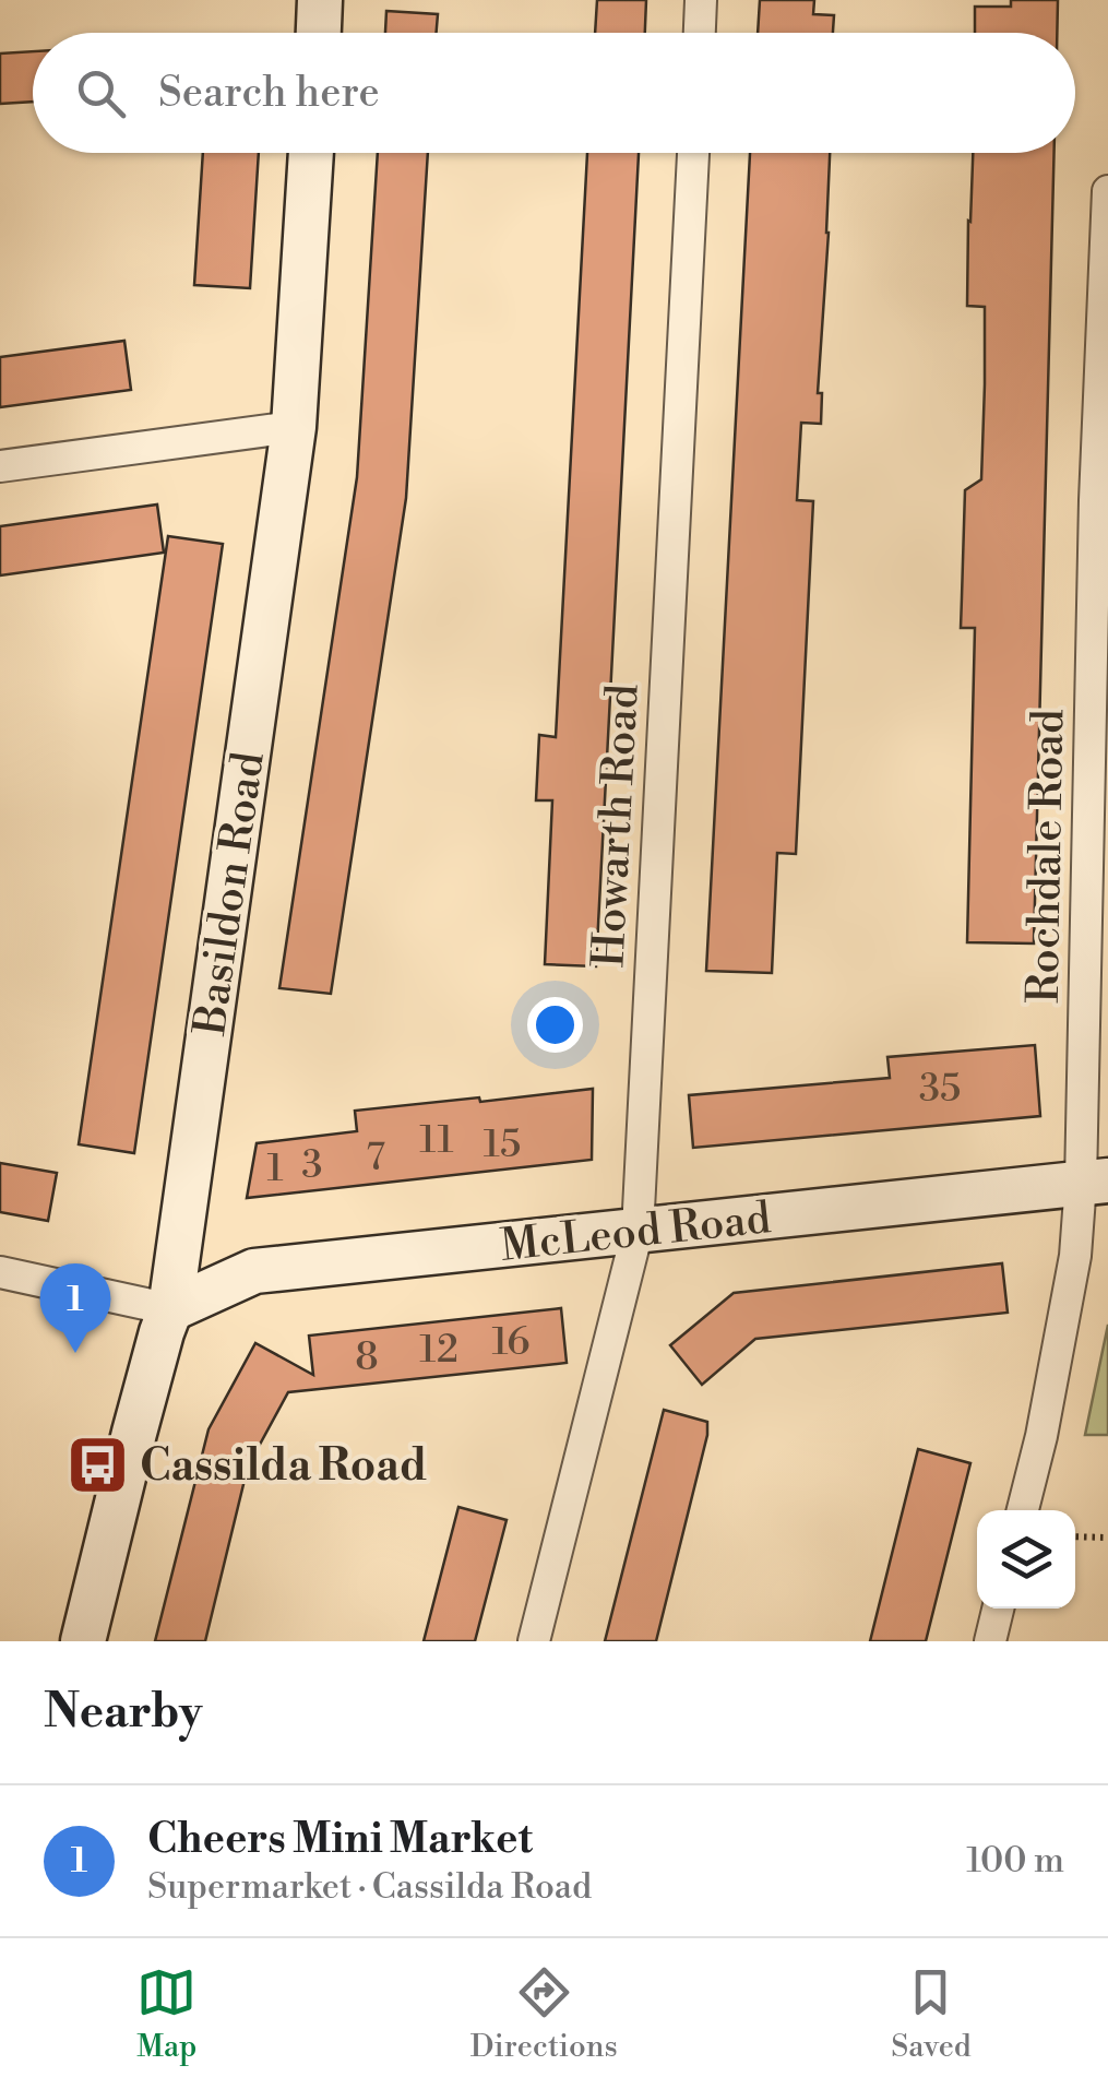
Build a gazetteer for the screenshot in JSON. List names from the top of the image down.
{
  "streets": {
    "main road": ["Basildon Road", "McLeod Road"],
    "street": ["Howarth Road", "Rochdale Road"]
  },
  "crossings": [
    ["Howarth Road", "McLeod Road"],
    ["Rochdale Road", "McLeod Road"],
    ["Basildon Road", "McLeod Road"]
  ],
  "places": {
    "bus stop": ["Cassilda Road"]
  },
  "house_numbers": [
    "35",
    "11",
    "15",
    "7",
    "3",
    "1",
    "16",
    "12",
    "8"
  ],
  "page": {
    "search": "Search here",
    "pins": "1",
    "heading": "Nearby",
    "list": [
      {
        "mark": "1",
        "name": "Cheers Mini Market",
        "note": "Supermarket · Cassilda Road",
        "value": "100 m"
      }
    ],
    "nav": ["Map", "Directions", "Saved"]
  }
}
